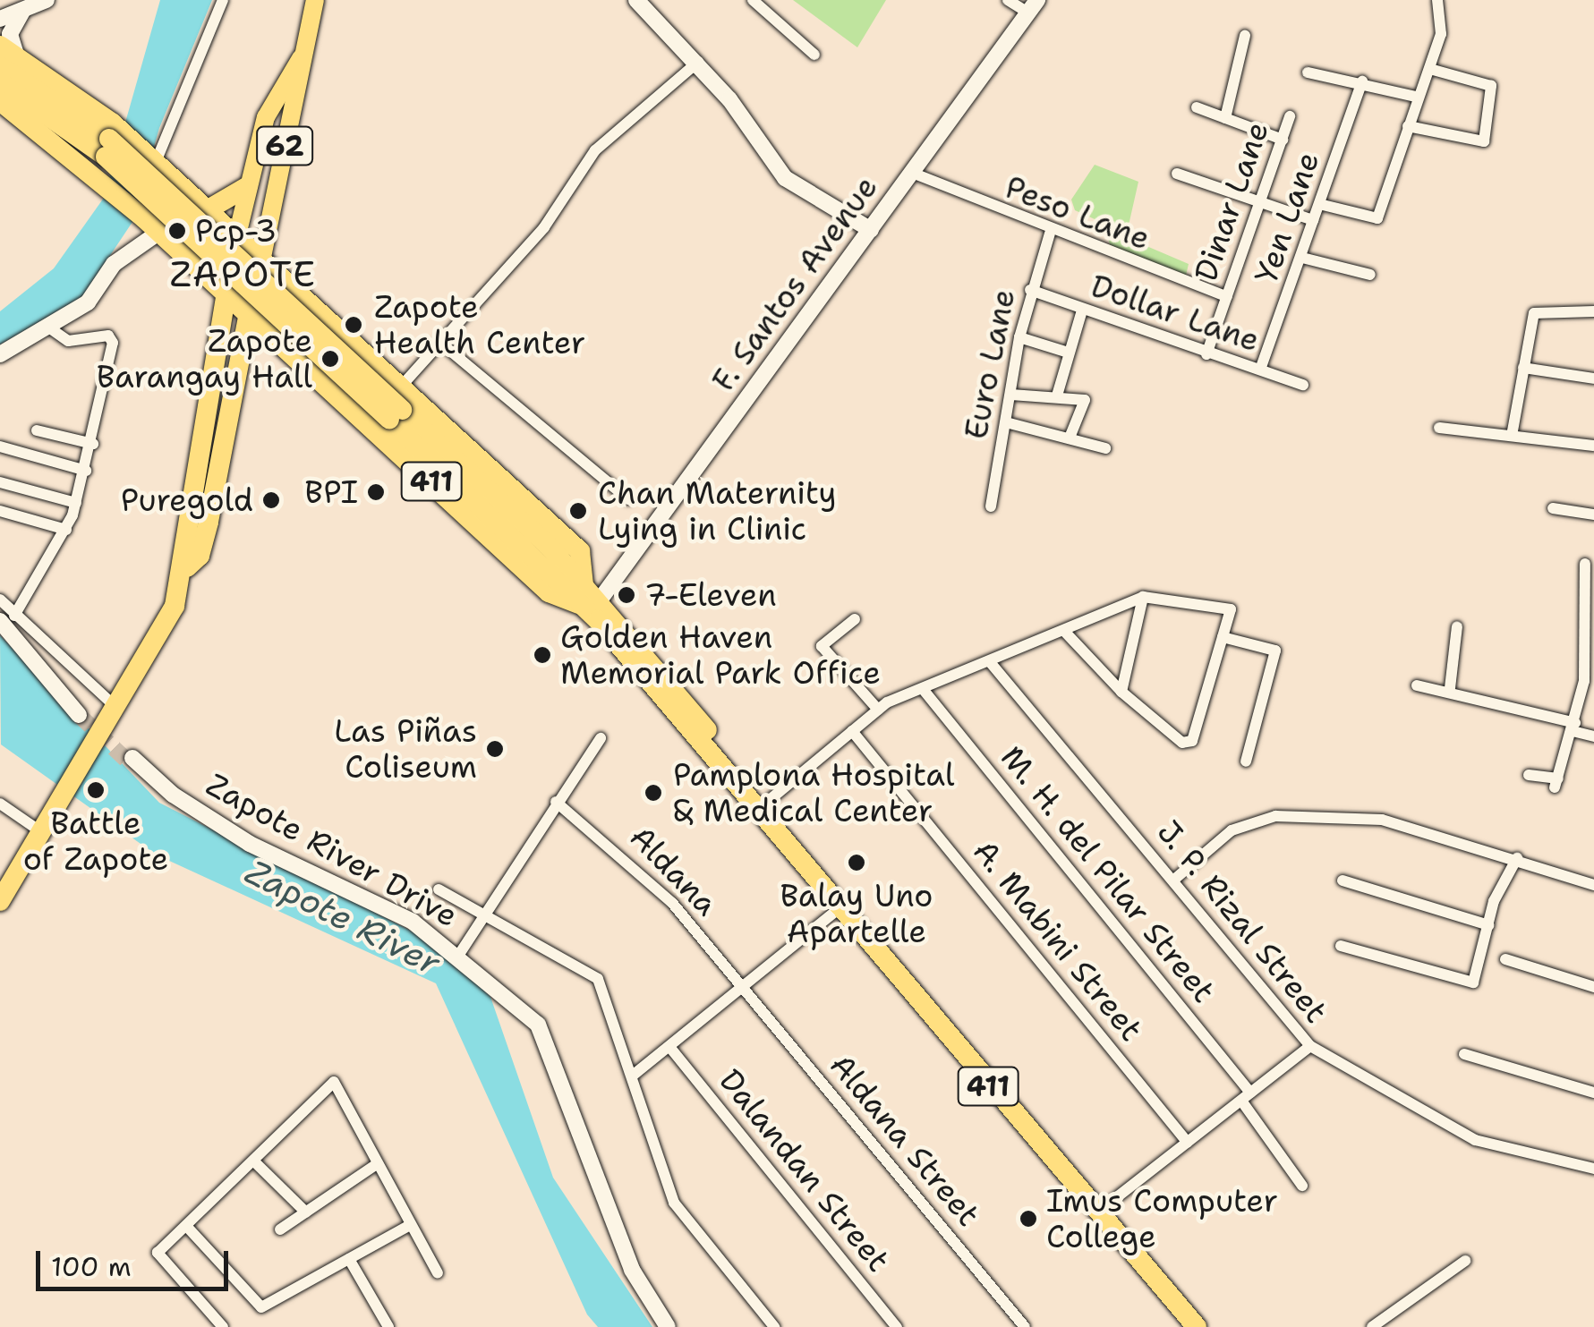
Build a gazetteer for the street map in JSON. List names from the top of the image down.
{
  "streets": {
    "highway": ["62", "411"],
    "main road": ["F. Santos Avenue", "Zapote River Drive"],
    "street": [
      "Dinar Lane",
      "Peso Lane",
      "Yen Lane",
      "Dollar Lane",
      "Euro Lane",
      "Aldana",
      "M. H. del Pilar Street",
      "J. P. Rizal Street",
      "A. Mabini Street",
      "Aldana Street",
      "Dalandan Street"
    ]
  },
  "crossings": [
    ["62", "411"],
    ["Dinar Lane", "Peso Lane"],
    ["Dinar Lane", "Dollar Lane"],
    ["Peso Lane", "F. Santos Avenue"],
    ["Peso Lane", "Euro Lane"],
    ["Yen Lane", "Dollar Lane"],
    ["F. Santos Avenue", "411"],
    ["Dollar Lane", "Euro Lane"],
    ["411", "J. P. Rizal Street"],
    ["Zapote River Drive", "Aldana"],
    ["Aldana", "Aldana Street"],
    ["M. H. del Pilar Street", "J. P. Rizal Street"],
    ["J. P. Rizal Street", "A. Mabini Street"]
  ],
  "districts": ["ZAPOTE"],
  "water": ["Zapote River"],
  "places": [
    "Pcp-3",
    "Zapote Health Center",
    "Zapote Barangay Hall",
    "BPI",
    "Puregold",
    "Chan Maternity Lying in Clinic",
    "7-Eleven",
    "Golden Haven Memorial Park Office",
    "Las Piñas Coliseum",
    "Battle of Zapote",
    "Pamplona Hospital & Medical Center",
    "Balay Uno Apartelle",
    "Imus Computer College"
  ],
  "scale_bar": "100 m"
}
